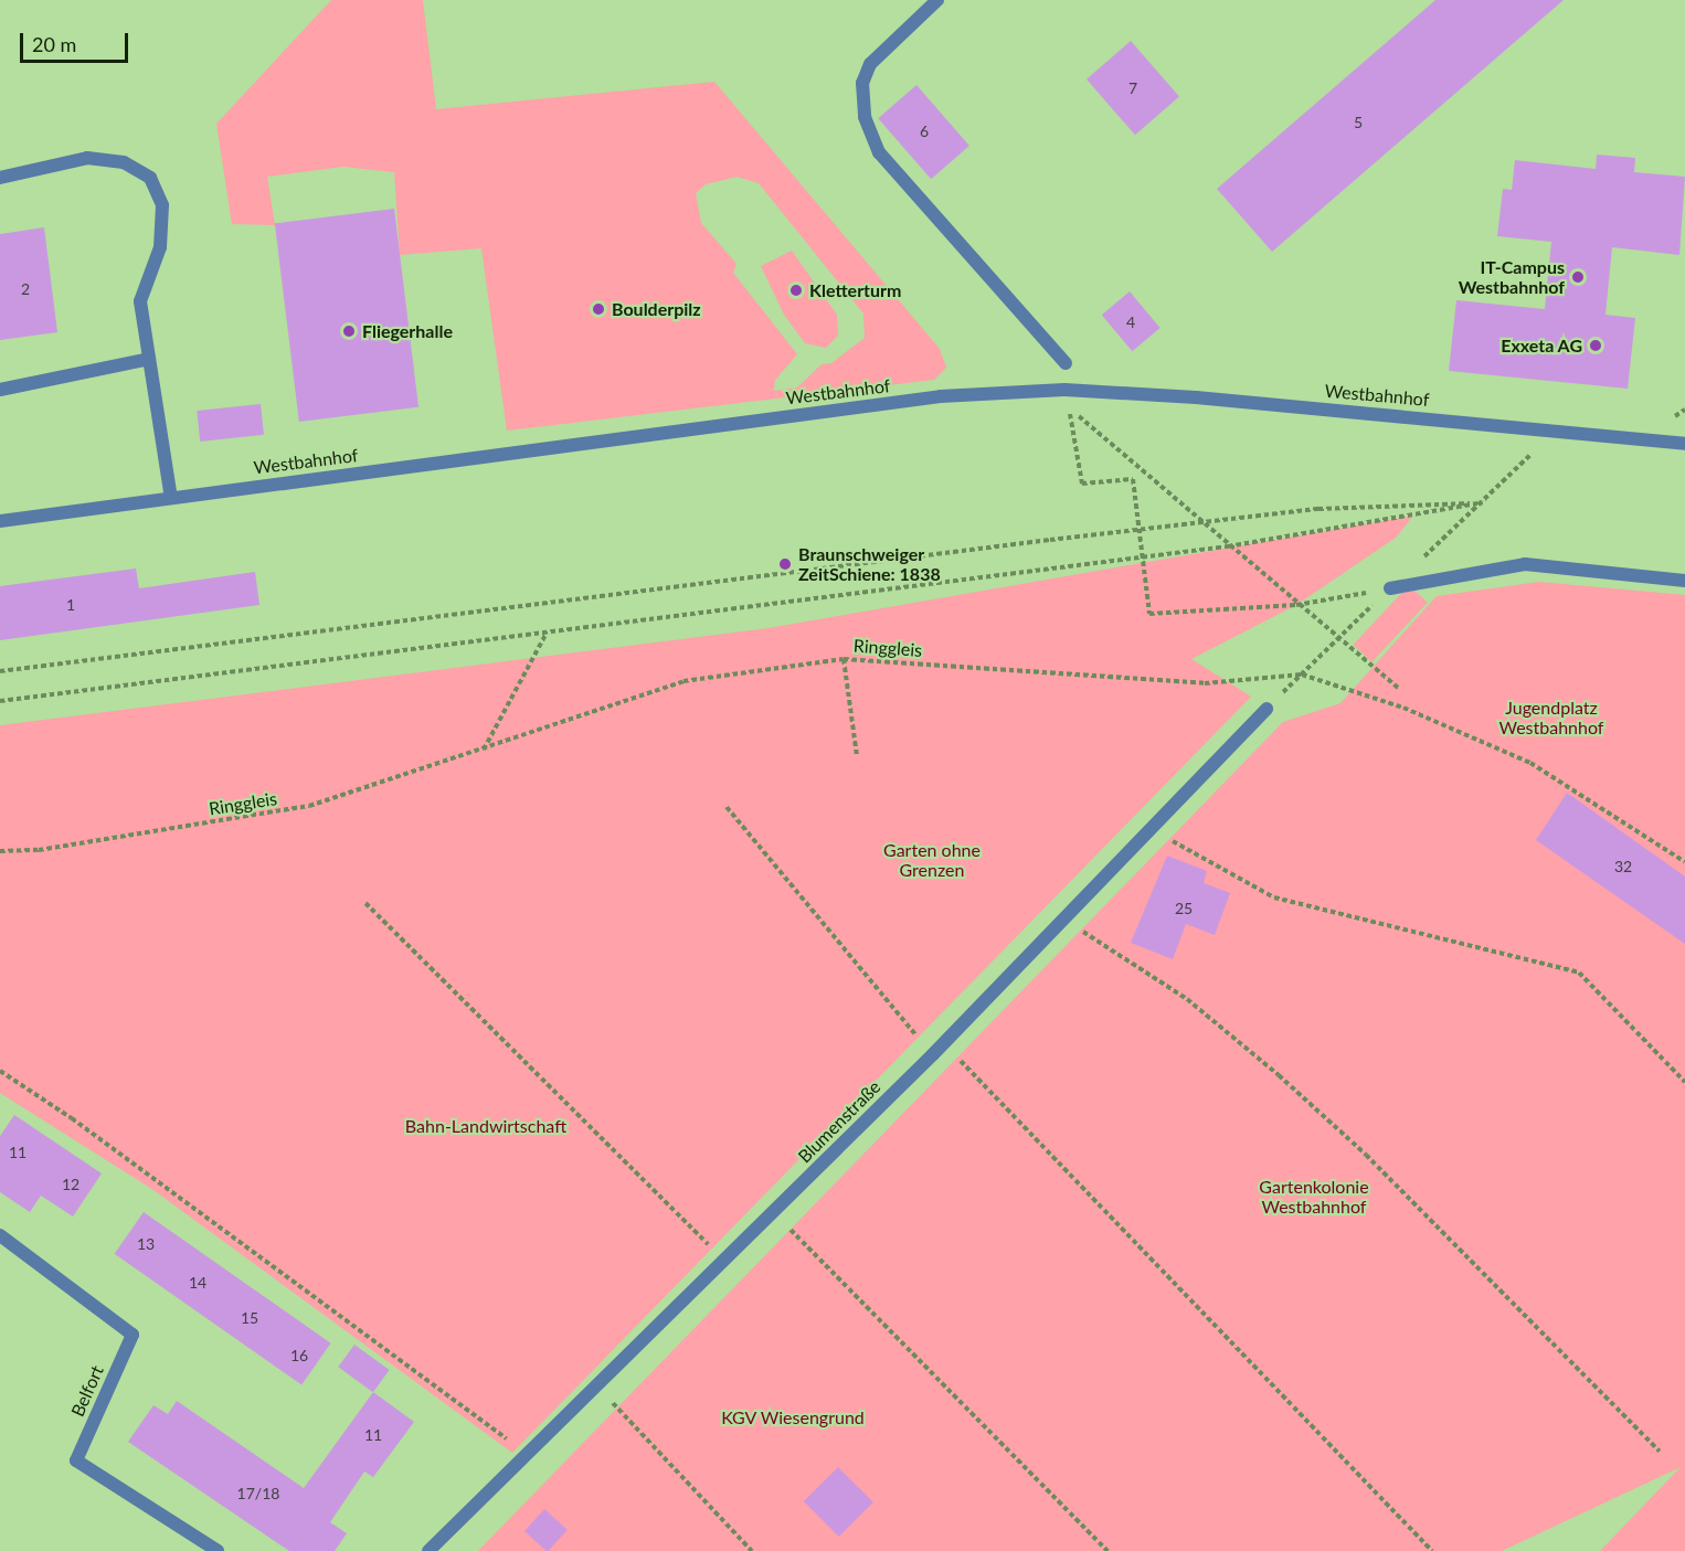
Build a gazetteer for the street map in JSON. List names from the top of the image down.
{
  "streets": {
    "street": ["Westbahnhof", "Blumenstraße", "Belfort"],
    "path": ["Ringgleis"]
  },
  "parks": [
    "Jugendplatz Westbahnhof",
    "Garten ohne Grenzen",
    "Bahn-Landwirtschaft",
    "Gartenkolonie Westbahnhof",
    "KGV Wiesengrund"
  ],
  "places": [
    "IT-Campus Westbahnhof",
    "Kletterturm",
    "Boulderpilz",
    "Fliegerhalle",
    "Exxeta AG",
    "Braunschweiger ZeitSchiene: 1838"
  ],
  "house_numbers": [
    "7",
    "5",
    "6",
    "2",
    "4",
    "1",
    "32",
    "25",
    "11",
    "12",
    "13",
    "14",
    "15",
    "16",
    "11",
    "17/18"
  ],
  "scale_bar": "20 m"
}
